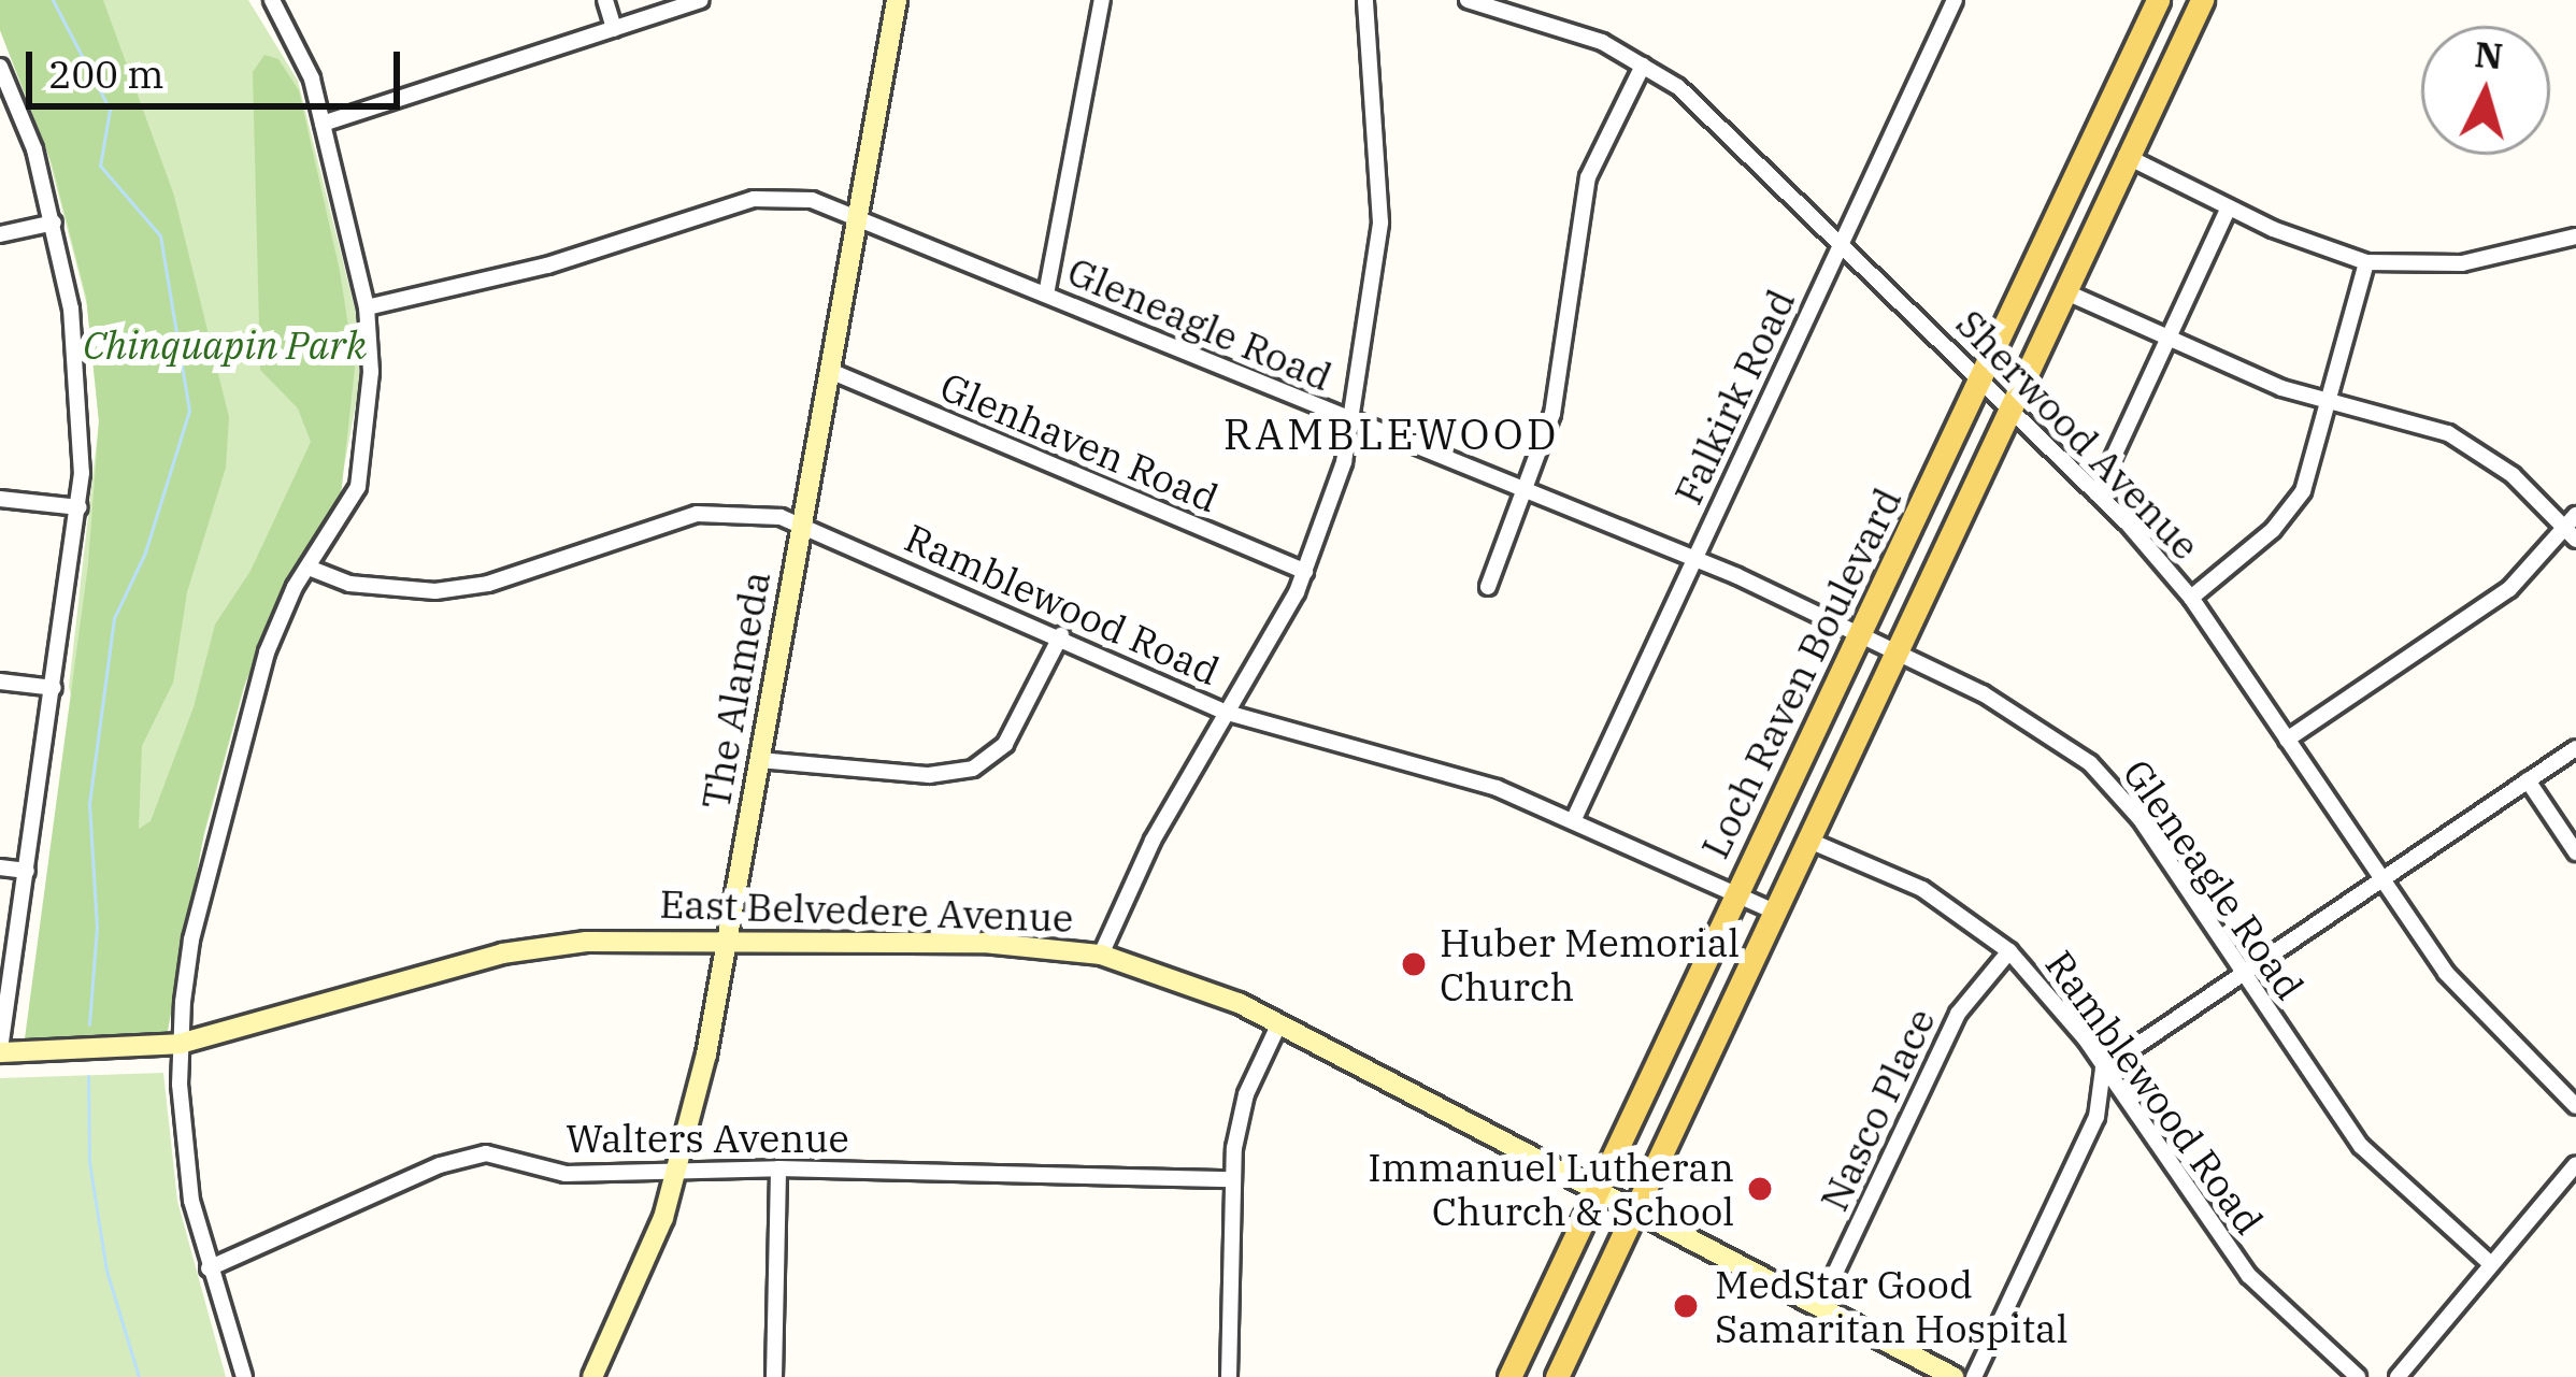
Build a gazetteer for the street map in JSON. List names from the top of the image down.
{
  "streets": {
    "main road": ["Loch Raven Boulevard", "The Alameda", "East Belvedere Avenue"],
    "street": [
      "Gleneagle Road",
      "Falkirk Road",
      "Sherwood Avenue",
      "Glenhaven Road",
      "Ramblewood Road",
      "Nasco Place",
      "Walters Avenue"
    ]
  },
  "crossings": [
    ["Gleneagle Road", "Falkirk Road"],
    ["Gleneagle Road", "Loch Raven Boulevard"],
    ["Gleneagle Road", "The Alameda"],
    ["Falkirk Road", "Sherwood Avenue"],
    ["Falkirk Road", "Ramblewood Road"],
    ["Sherwood Avenue", "Loch Raven Boulevard"],
    ["Glenhaven Road", "The Alameda"],
    ["Ramblewood Road", "Loch Raven Boulevard"],
    ["Ramblewood Road", "The Alameda"],
    ["Ramblewood Road", "Nasco Place"],
    ["Loch Raven Boulevard", "East Belvedere Avenue"],
    ["The Alameda", "East Belvedere Avenue"],
    ["The Alameda", "Walters Avenue"],
    ["East Belvedere Avenue", "Nasco Place"]
  ],
  "districts": ["RAMBLEWOOD"],
  "parks": ["Chinquapin Park"],
  "places": ["Huber Memorial Church", "Immanuel Lutheran Church & School", "MedStar Good Samaritan Hospital"],
  "scale_bar": "200 m",
  "north": "top"
}
